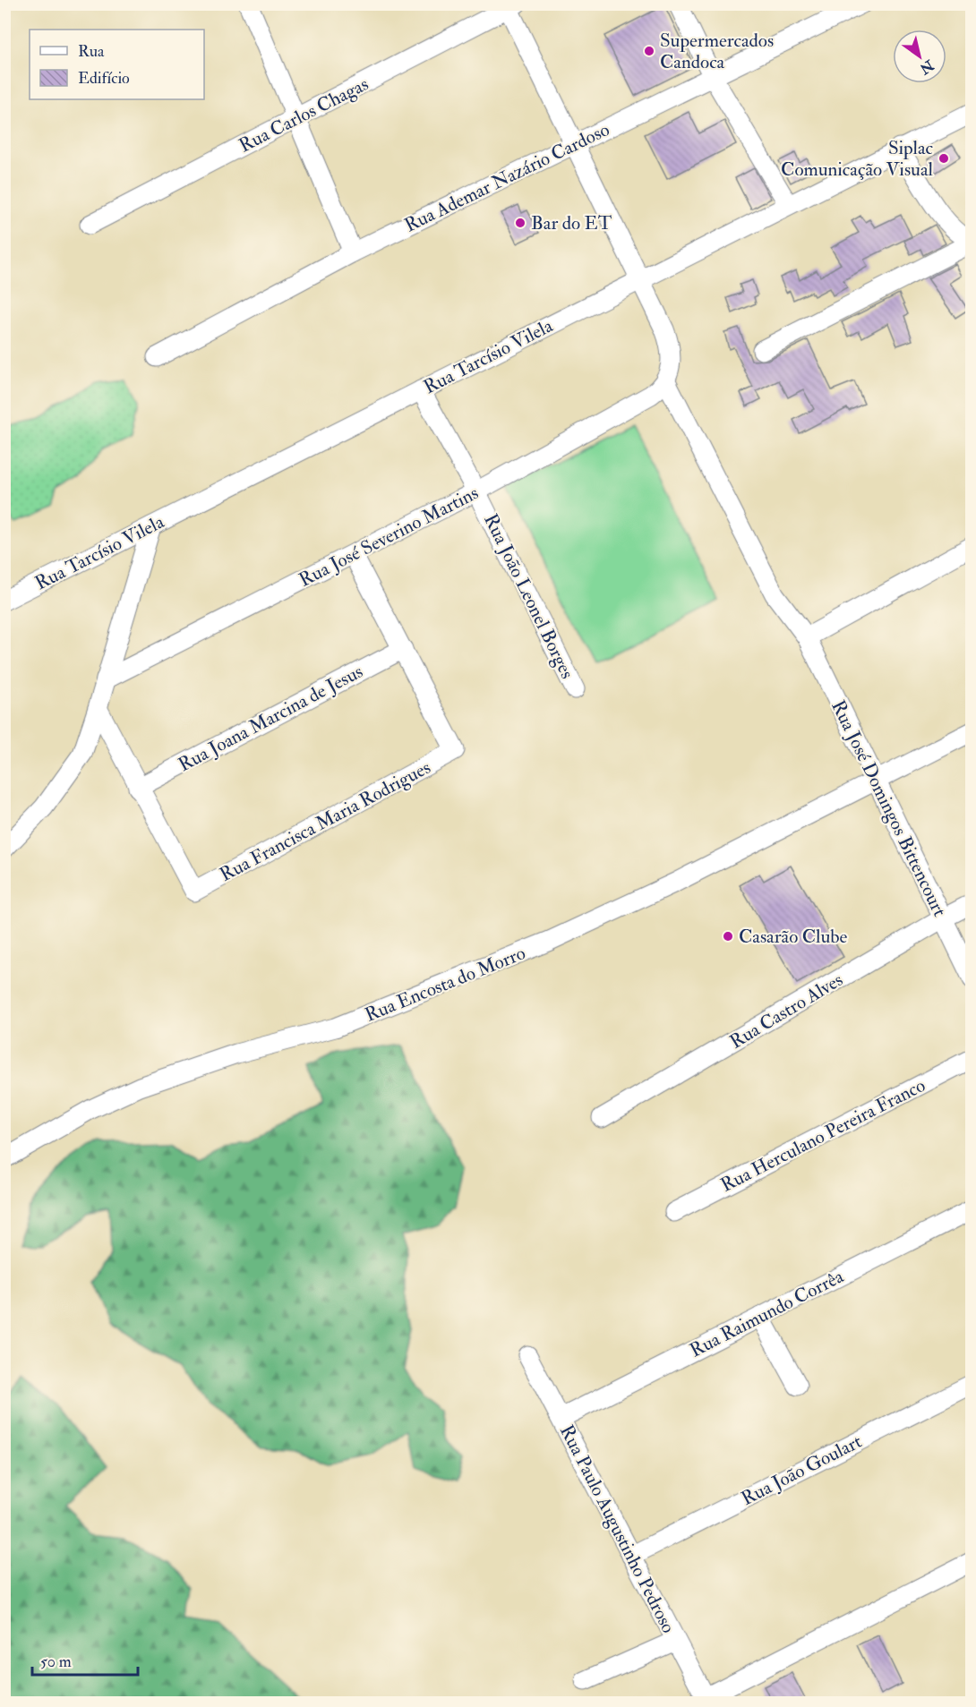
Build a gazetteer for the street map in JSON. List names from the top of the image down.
{
  "streets": {
    "street": [
      "Rua Carlos Chagas",
      "Rua Ademar Nazário Cardoso",
      "Rua Tarcísio Vilela",
      "Rua José Severino Martins",
      "Rua João Leonel Borges",
      "Rua Joana Marcina de Jesus",
      "Rua José Domingos Bittencourt",
      "Rua Francisca Maria Rodrigues",
      "Rua Encosta do Morro",
      "Rua Castro Alves",
      "Rua Herculano Pereira Franco",
      "Rua Raimundo Corrêa",
      "Rua João Goulart",
      "Rua Paulo Augustinho Pedroso"
    ]
  },
  "crossings": [
    ["Rua Tarcísio Vilela", "Rua João Leonel Borges"],
    ["Rua José Severino Martins", "Rua João Leonel Borges"],
    ["Rua José Severino Martins", "Rua José Domingos Bittencourt"],
    ["Rua Joana Marcina de Jesus", "Rua Francisca Maria Rodrigues"],
    ["Rua José Domingos Bittencourt", "Rua Encosta do Morro"],
    ["Rua José Domingos Bittencourt", "Rua Castro Alves"],
    ["Rua Raimundo Corrêa", "Rua Paulo Augustinho Pedroso"],
    ["Rua João Goulart", "Rua Paulo Augustinho Pedroso"]
  ],
  "places": [
    "Supermercados Candoca",
    "Siplac Comunicação Visual",
    "Bar do ET",
    "Casarão Clube"
  ],
  "legend": ["Rua", "Edifício"],
  "scale_bar": "50 m",
  "north": "bottom right"
}
